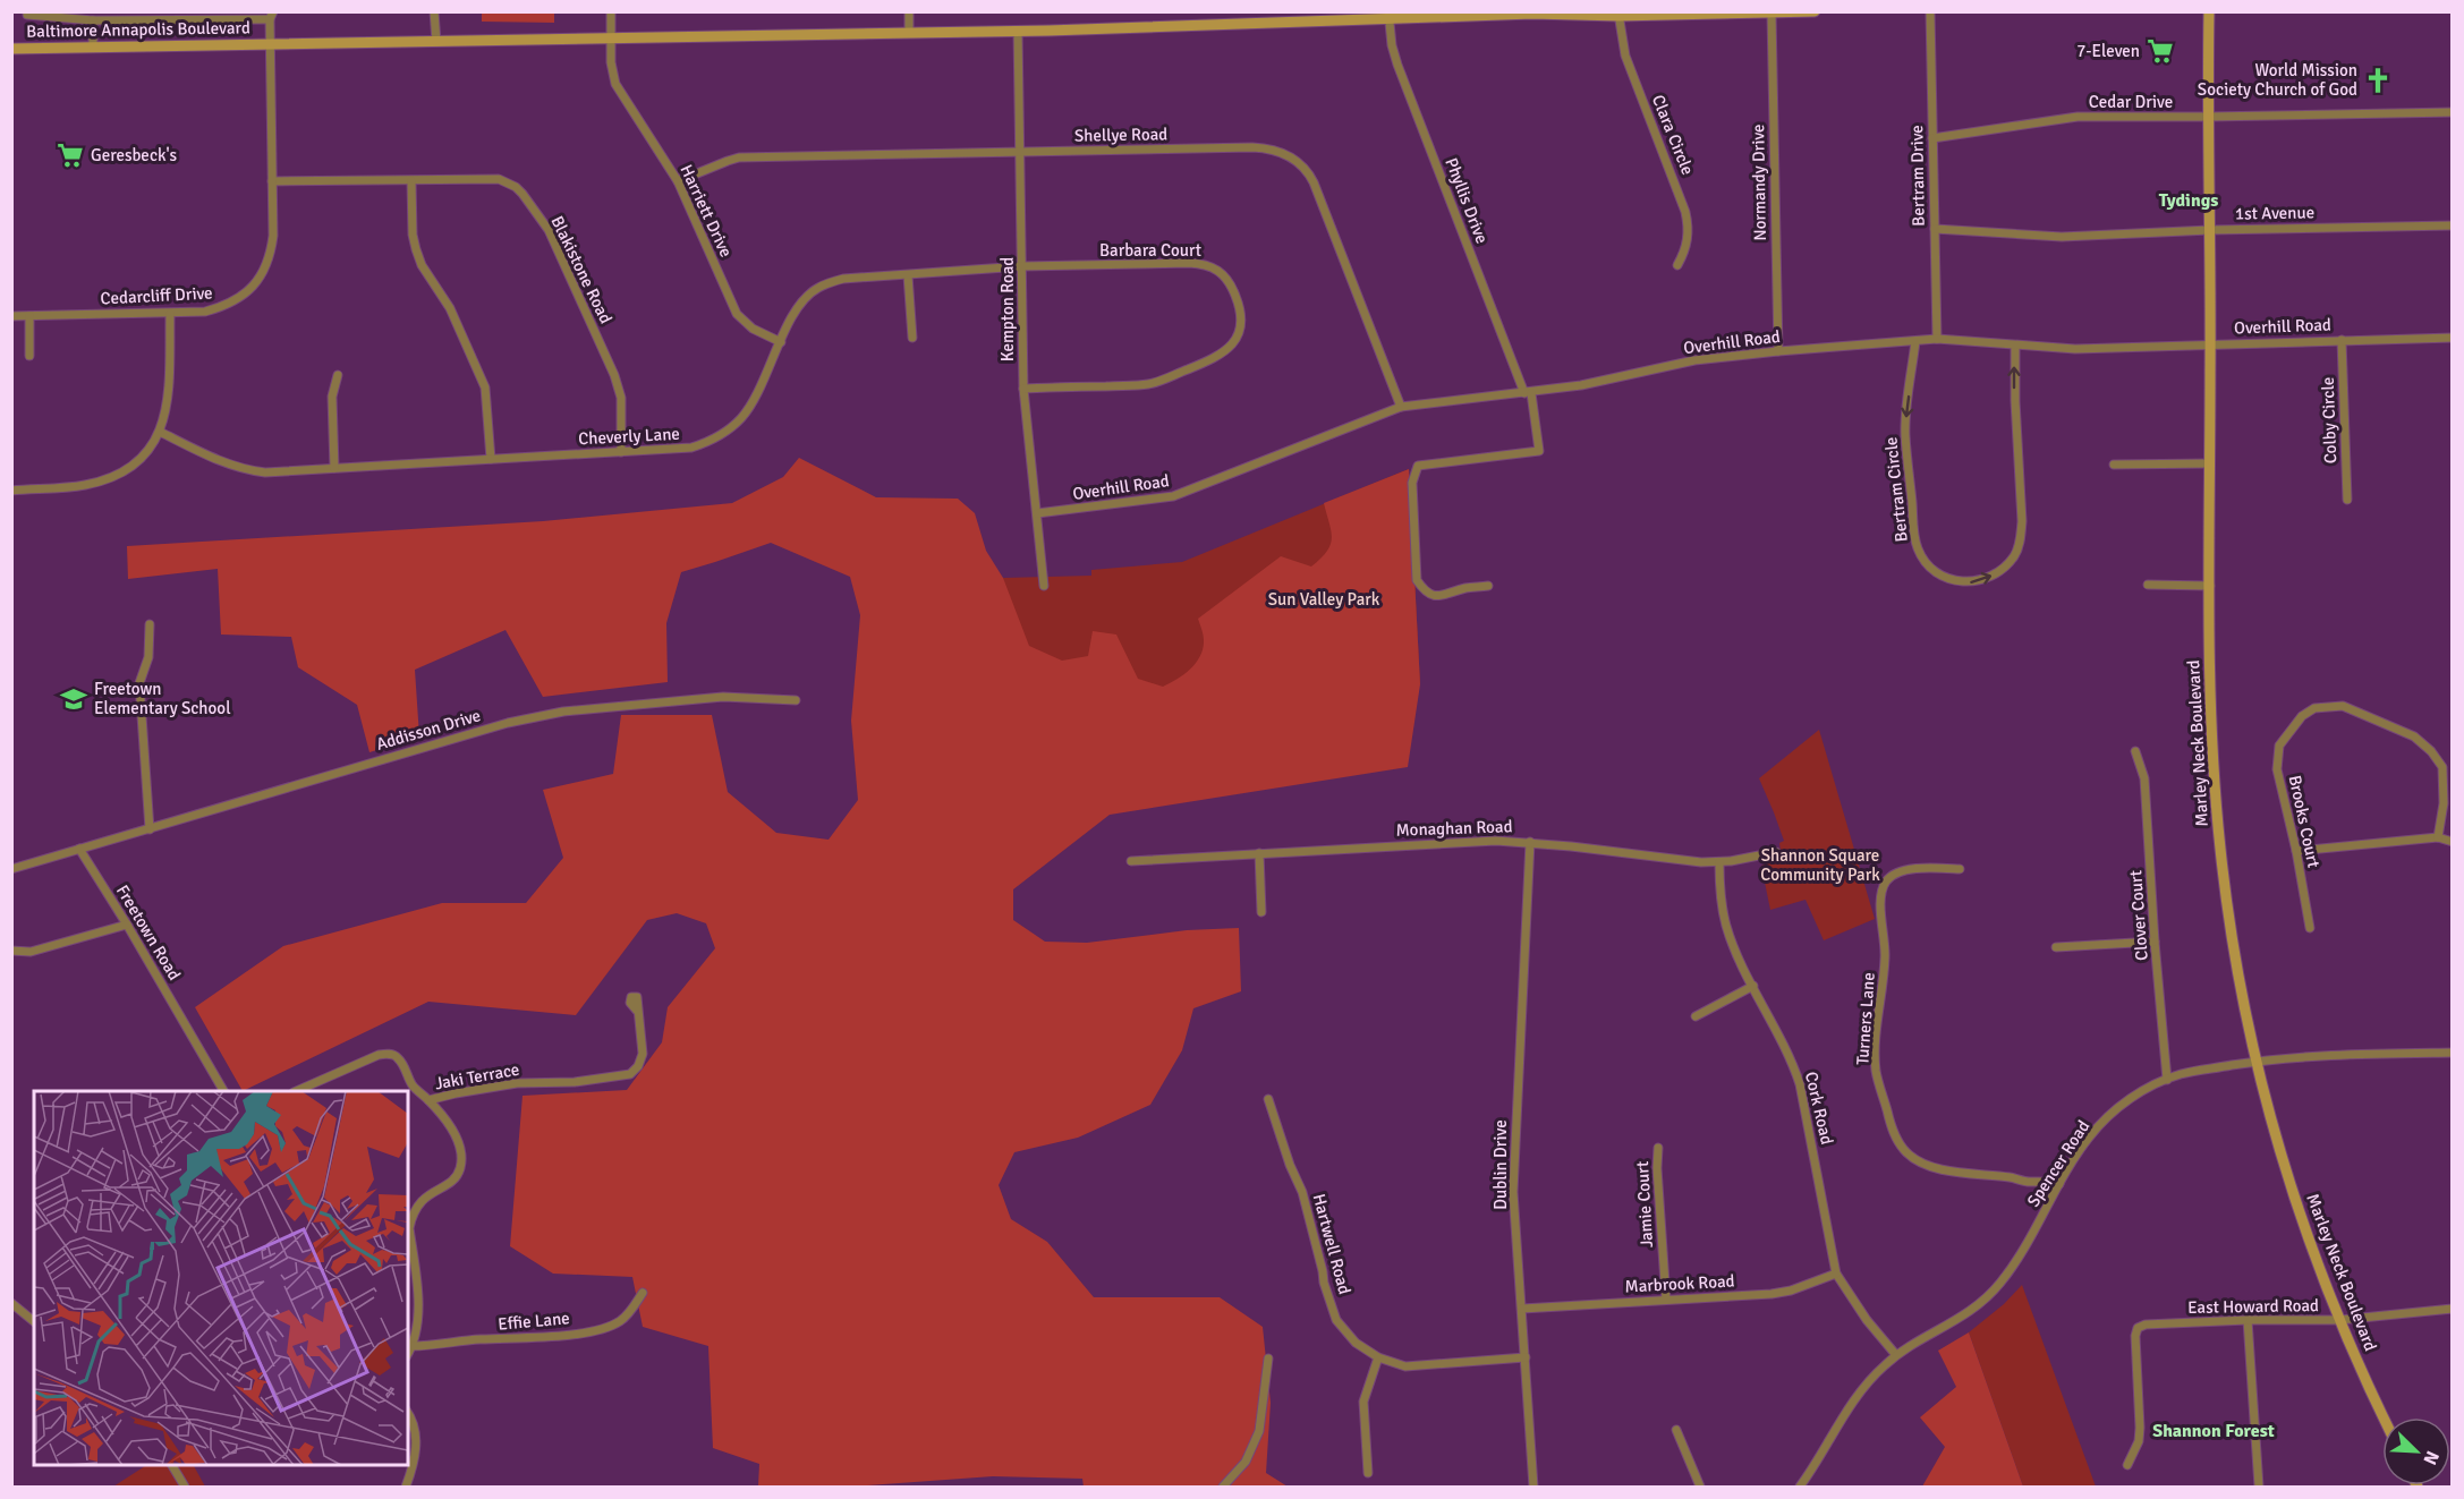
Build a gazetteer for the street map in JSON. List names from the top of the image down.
{
  "streets": {
    "main road": ["Baltimore Annapolis Boulevard", "Marley Neck Boulevard"],
    "street": [
      "Cedar Drive",
      "Shellye Road",
      "Clara Circle",
      "Bertram Drive",
      "Normandy Drive",
      "Phyllis Drive",
      "Harriett Drive",
      "1st Avenue",
      "Barbara Court",
      "Blakistone Road",
      "Cedarcliff Drive",
      "Kempton Road",
      "Overhill Road",
      "Colby Circle",
      "Cheverly Lane",
      "Bertram Circle",
      "Addisson Drive",
      "Brooks Court",
      "Monaghan Road",
      "Clover Court",
      "Freetown Road",
      "Turners Lane",
      "Jaki Terrace",
      "Cork Road",
      "Spencer Road",
      "Dublin Drive",
      "Jamie Court",
      "Hartwell Road",
      "Marbrook Road",
      "East Howard Road",
      "Effie Lane"
    ]
  },
  "crossings": [
    ["Baltimore Annapolis Boulevard", "Clara Circle"],
    ["Baltimore Annapolis Boulevard", "Normandy Drive"],
    ["Baltimore Annapolis Boulevard", "Phyllis Drive"],
    ["Baltimore Annapolis Boulevard", "Harriett Drive"],
    ["Baltimore Annapolis Boulevard", "Cedarcliff Drive"],
    ["Baltimore Annapolis Boulevard", "Kempton Road"],
    ["Cedar Drive", "Bertram Drive"],
    ["Cedar Drive", "Marley Neck Boulevard"],
    ["Shellye Road", "Harriett Drive"],
    ["Shellye Road", "Kempton Road"],
    ["Shellye Road", "Overhill Road"],
    ["Bertram Drive", "1st Avenue"],
    ["Bertram Drive", "Overhill Road"],
    ["Normandy Drive", "Overhill Road"],
    ["Phyllis Drive", "Overhill Road"],
    ["Harriett Drive", "Cheverly Lane"],
    ["1st Avenue", "Marley Neck Boulevard"],
    ["Barbara Court", "Kempton Road"],
    ["Barbara Court", "Cheverly Lane"],
    ["Blakistone Road", "Cedarcliff Drive"],
    ["Blakistone Road", "Cheverly Lane"],
    ["Kempton Road", "Overhill Road"],
    ["Kempton Road", "Cheverly Lane"],
    ["Overhill Road", "Colby Circle"],
    ["Overhill Road", "Bertram Circle"],
    ["Overhill Road", "Marley Neck Boulevard"],
    ["Addisson Drive", "Freetown Road"],
    ["Marley Neck Boulevard", "Spencer Road"],
    ["Marley Neck Boulevard", "East Howard Road"],
    ["Monaghan Road", "Cork Road"],
    ["Monaghan Road", "Dublin Drive"],
    ["Clover Court", "Spencer Road"],
    ["Turners Lane", "Spencer Road"],
    ["Cork Road", "Spencer Road"],
    ["Cork Road", "Marbrook Road"],
    ["Dublin Drive", "Hartwell Road"],
    ["Dublin Drive", "Marbrook Road"],
    ["Jamie Court", "Marbrook Road"]
  ],
  "districts": ["Tydings", "Shannon Forest"],
  "parks": ["Sun Valley Park", "Shannon Square Community Park"],
  "places": {
    "supermarket": ["7-Eleven", "Geresbeck's"],
    "church": ["World Mission Society Church of God"],
    "school or university": ["Freetown Elementary School"]
  },
  "north": "bottom right"
}
